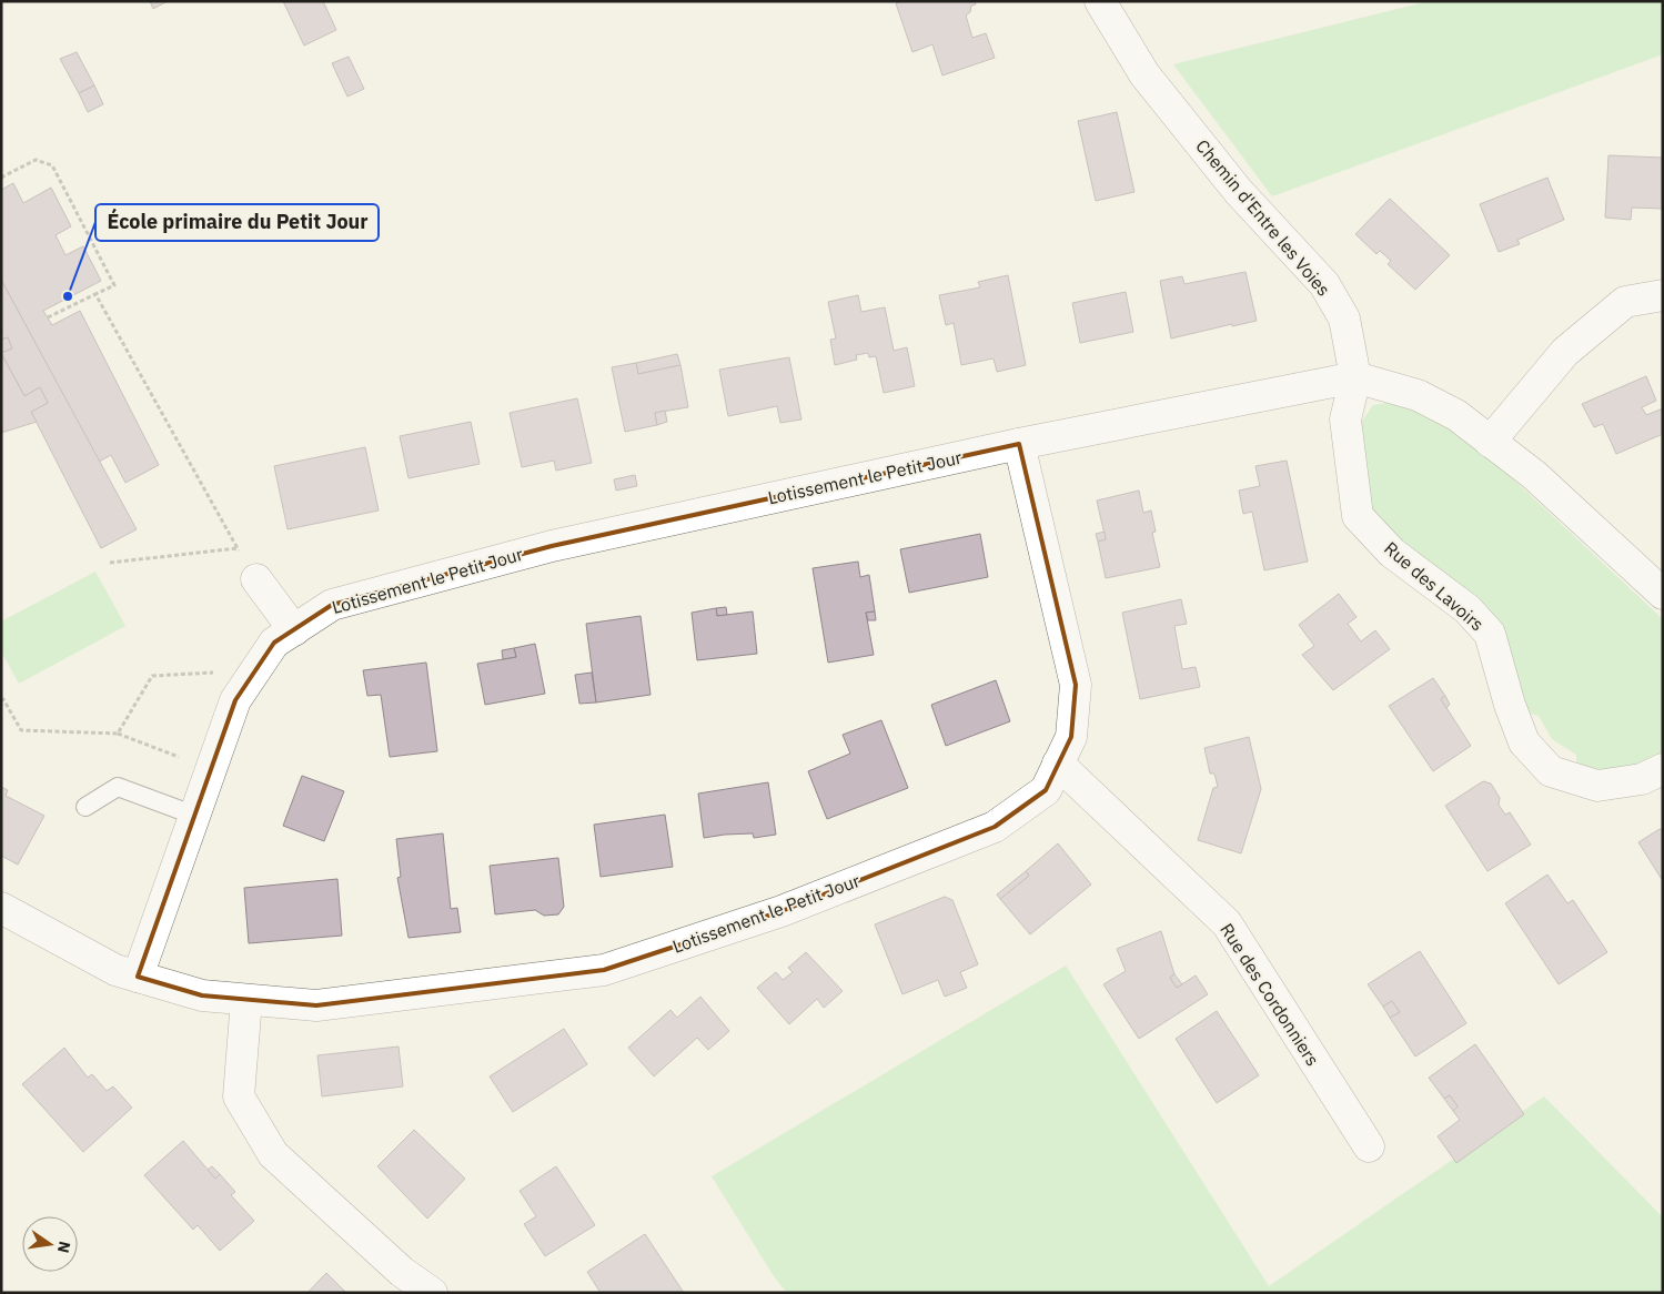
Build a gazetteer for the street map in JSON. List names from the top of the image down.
{
  "streets": {
    "street": [
      "Chemin d'Entre les Voies",
      "Lotissement le Petit Jour",
      "Rue des Lavoirs",
      "Rue des Cordonniers"
    ]
  },
  "crossings": [
    ["Chemin d'Entre les Voies", "Lotissement le Petit Jour"],
    ["Chemin d'Entre les Voies", "Rue des Lavoirs"],
    ["Lotissement le Petit Jour", "Rue des Lavoirs"],
    ["Lotissement le Petit Jour", "Rue des Cordonniers"]
  ],
  "places": ["École primaire du Petit Jour"],
  "north": "right"
}
